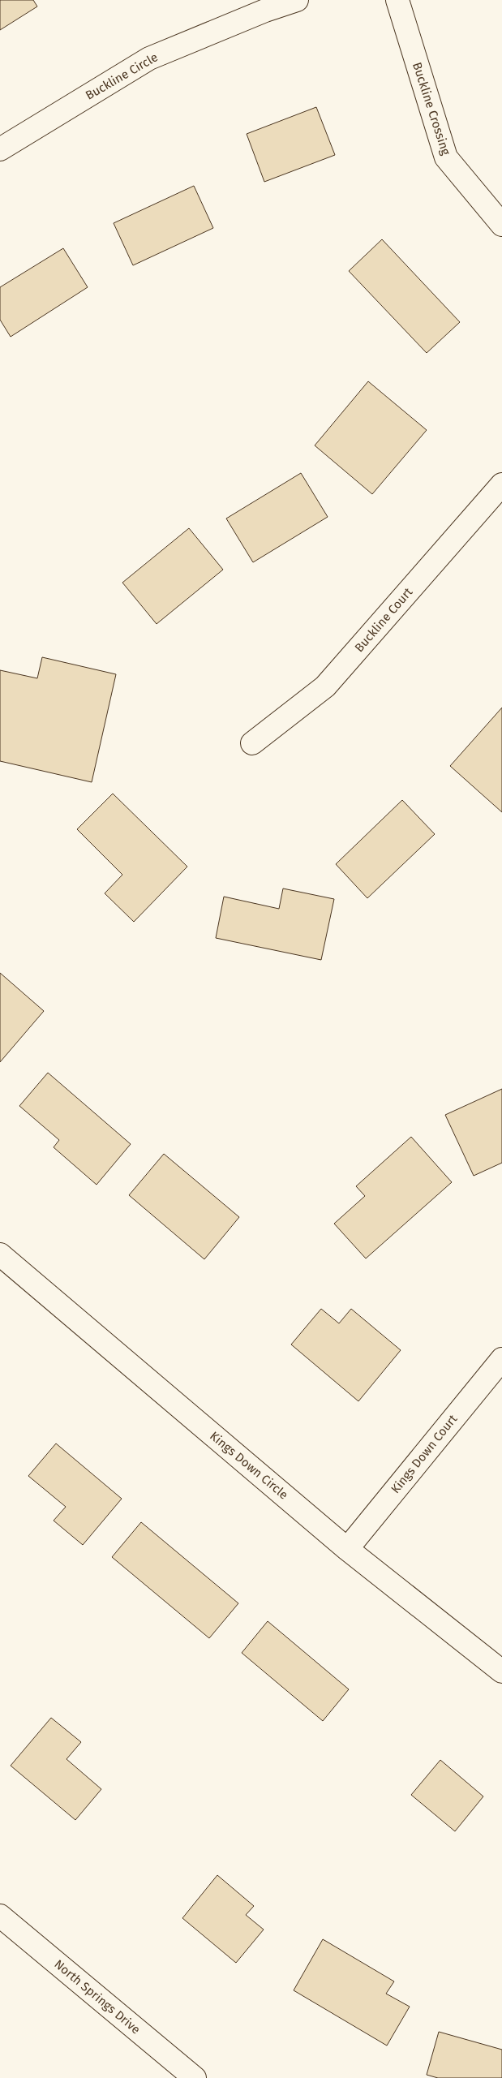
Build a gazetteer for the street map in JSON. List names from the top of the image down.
{
  "streets": {
    "street": [
      "Buckline Circle",
      "Buckline Crossing",
      "Buckline Court",
      "Kings Down Court",
      "Kings Down Circle",
      "North Springs Drive"
    ]
  },
  "crossings": [
    ["Kings Down Court", "Kings Down Circle"]
  ]
}
